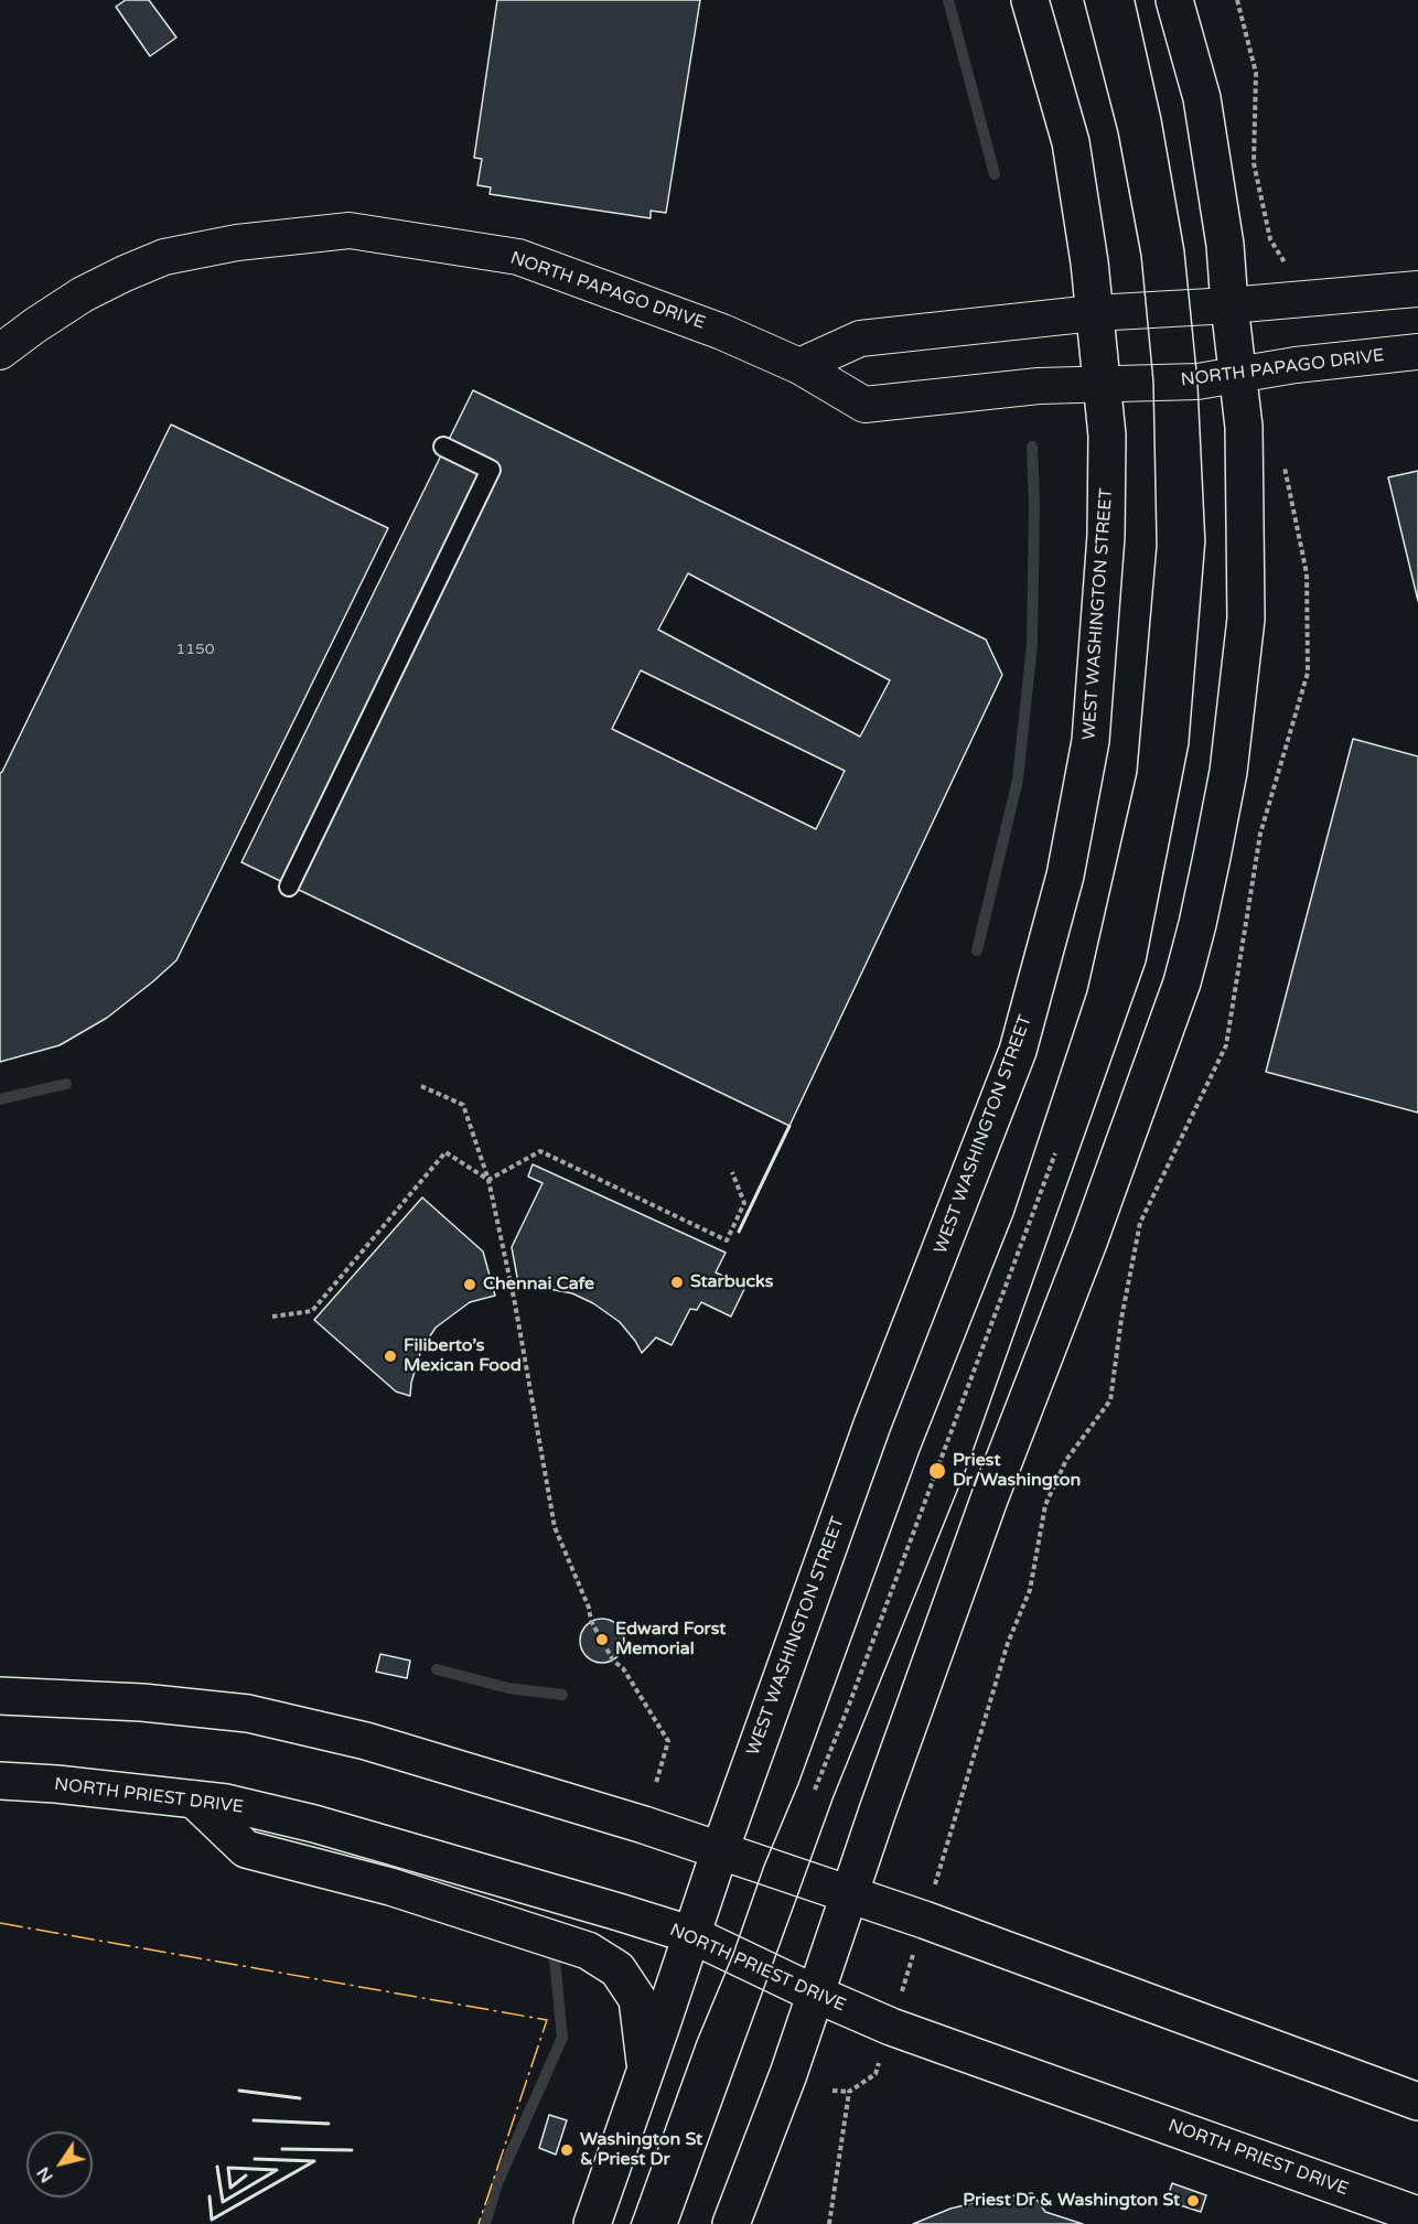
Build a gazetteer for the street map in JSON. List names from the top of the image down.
{
  "streets": {
    "main road": ["WEST WASHINGTON STREET", "NORTH PRIEST DRIVE"],
    "street": ["NORTH PAPAGO DRIVE"]
  },
  "crossings": [
    ["NORTH PAPAGO DRIVE", "WEST WASHINGTON STREET"],
    ["WEST WASHINGTON STREET", "NORTH PRIEST DRIVE"]
  ],
  "places": [
    "Starbucks",
    "Chennai Cafe",
    "Filiberto’s Mexican Food",
    "Priest Dr/Washington",
    "Edward Forst Memorial",
    "Washington St & Priest Dr",
    "Priest Dr & Washington St"
  ],
  "house_numbers": ["1150"],
  "north": "bottom left"
}
